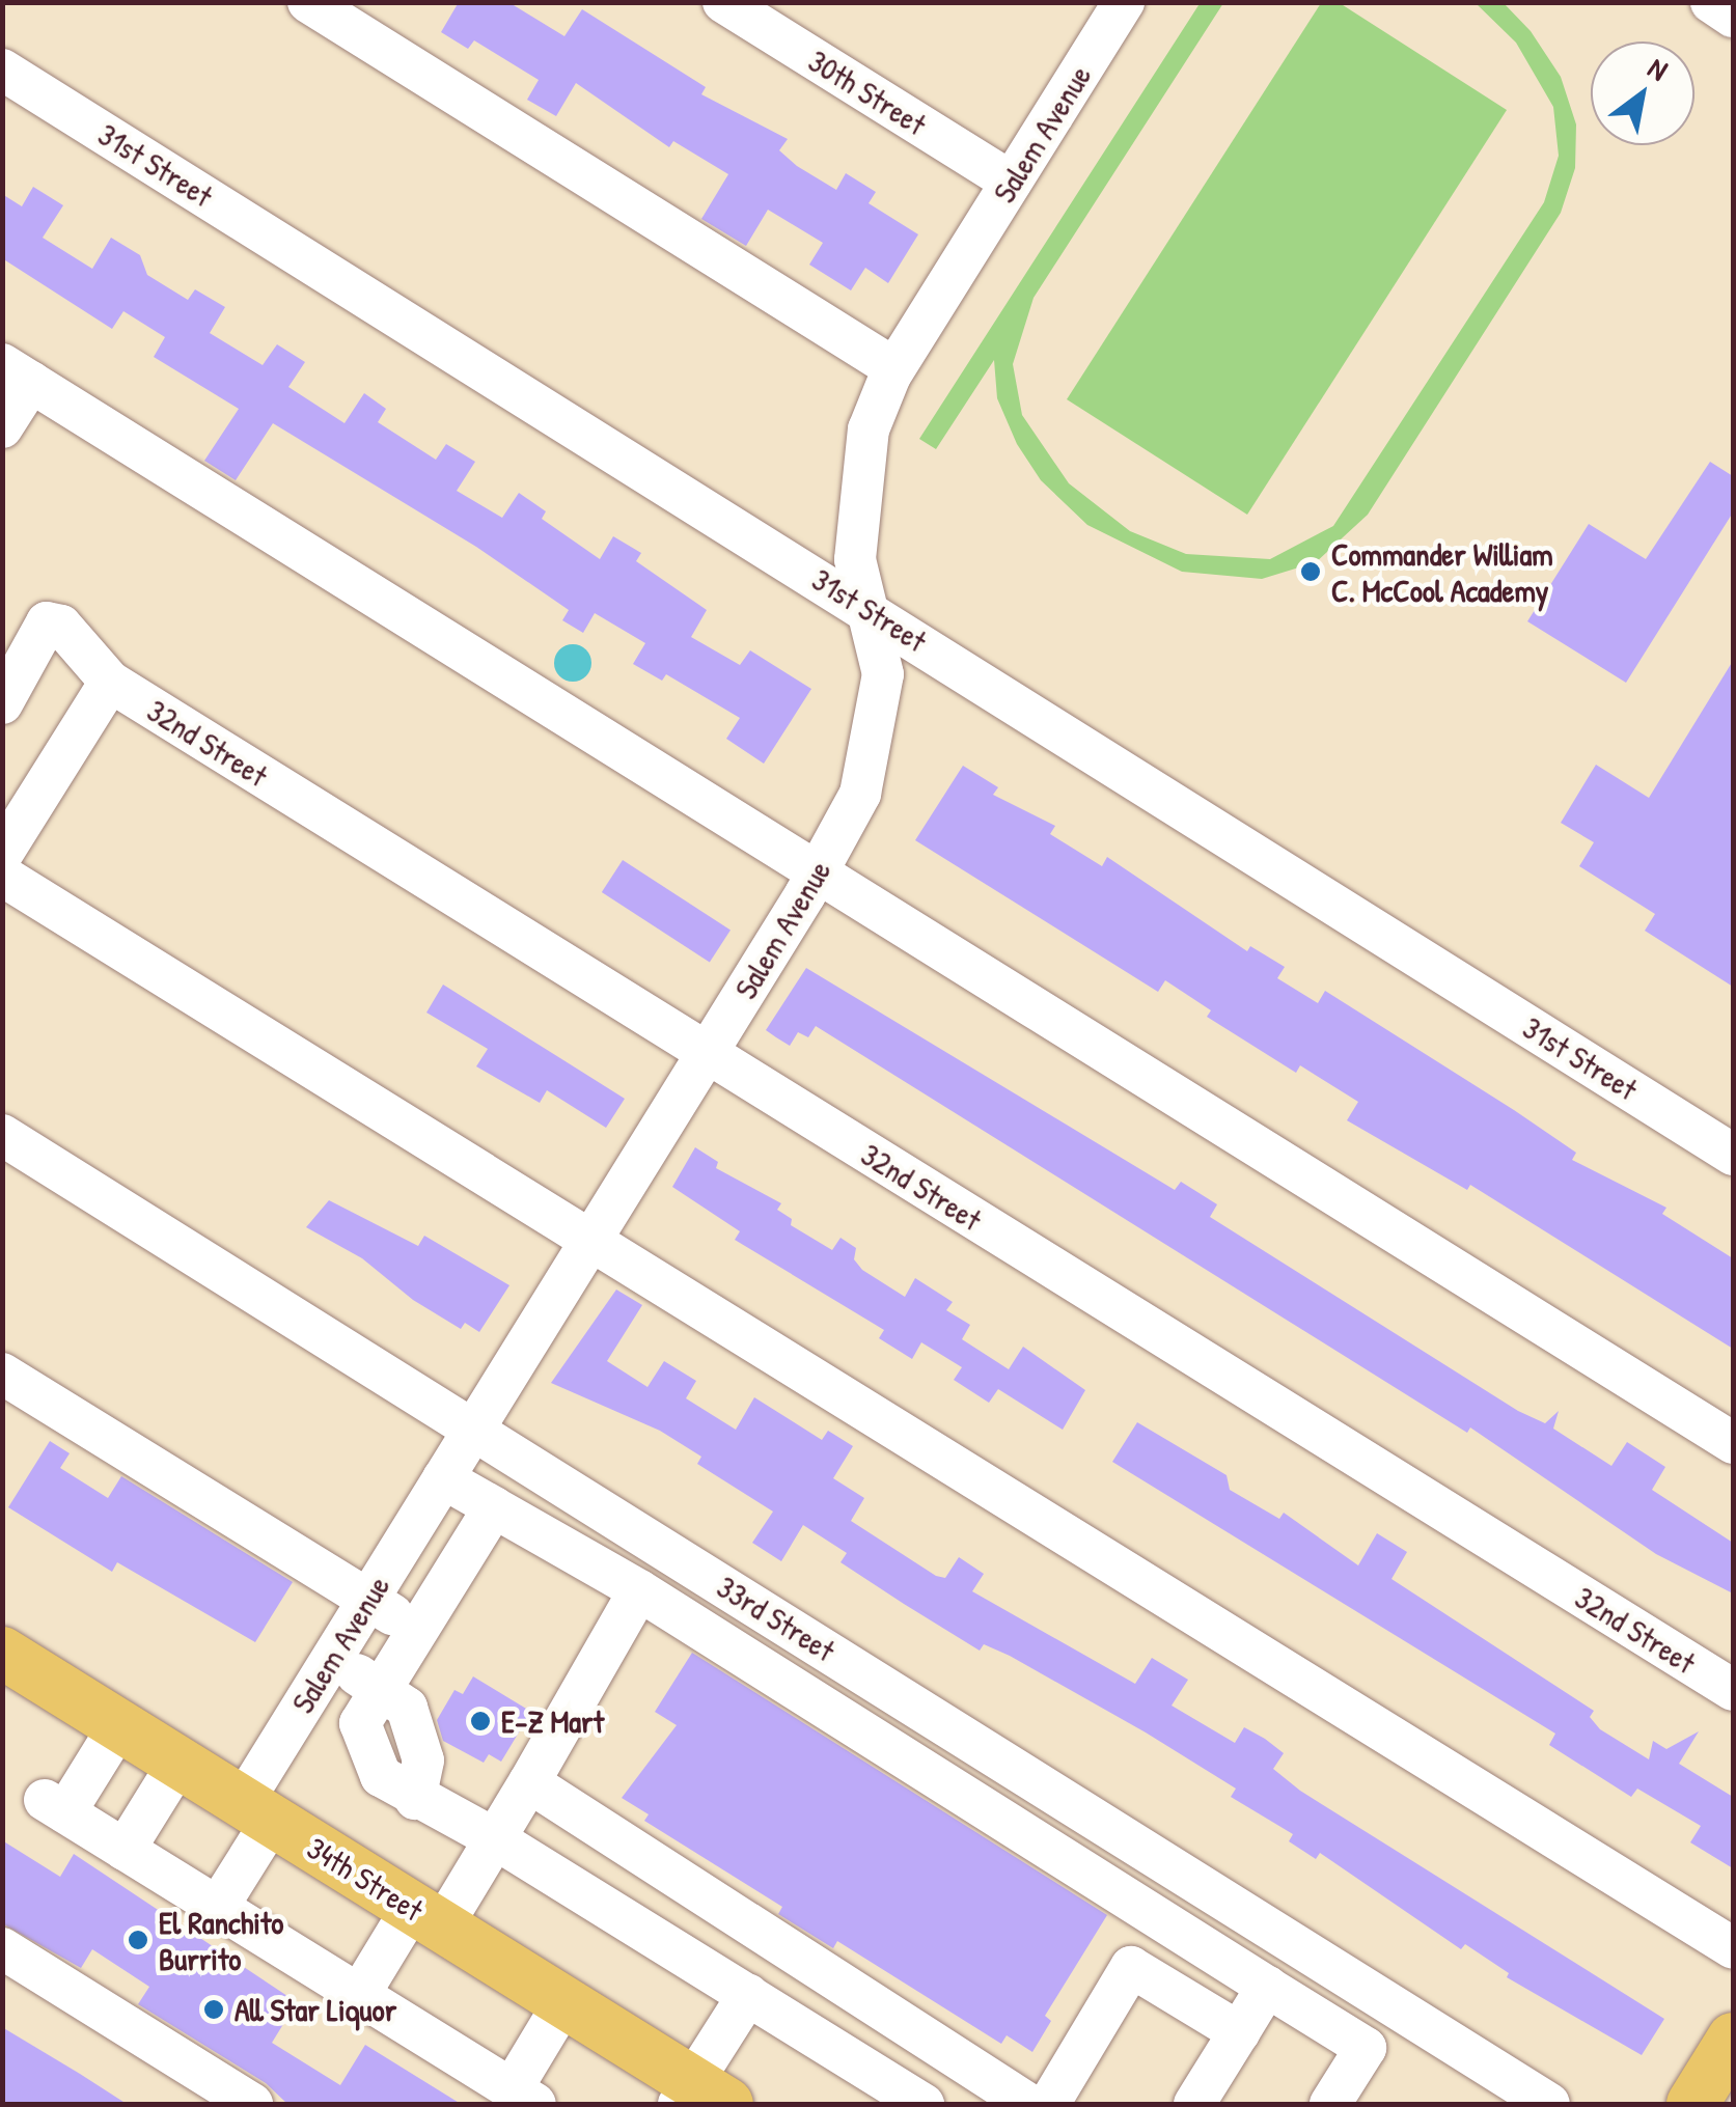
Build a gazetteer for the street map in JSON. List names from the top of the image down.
{
  "streets": {
    "main road": ["34th Street"],
    "street": [
      "30th Street",
      "Salem Avenue",
      "31st Street",
      "32nd Street",
      "33rd Street"
    ]
  },
  "crossings": [
    ["30th Street", "Salem Avenue"],
    ["Salem Avenue", "31st Street"],
    ["Salem Avenue", "32nd Street"],
    ["Salem Avenue", "33rd Street"],
    ["Salem Avenue", "34th Street"]
  ],
  "places": [
    "Commander William C. McCool Academy",
    "E-Z Mart",
    "El Ranchito Burrito",
    "All Star Liquor"
  ],
  "north": "top right"
}
